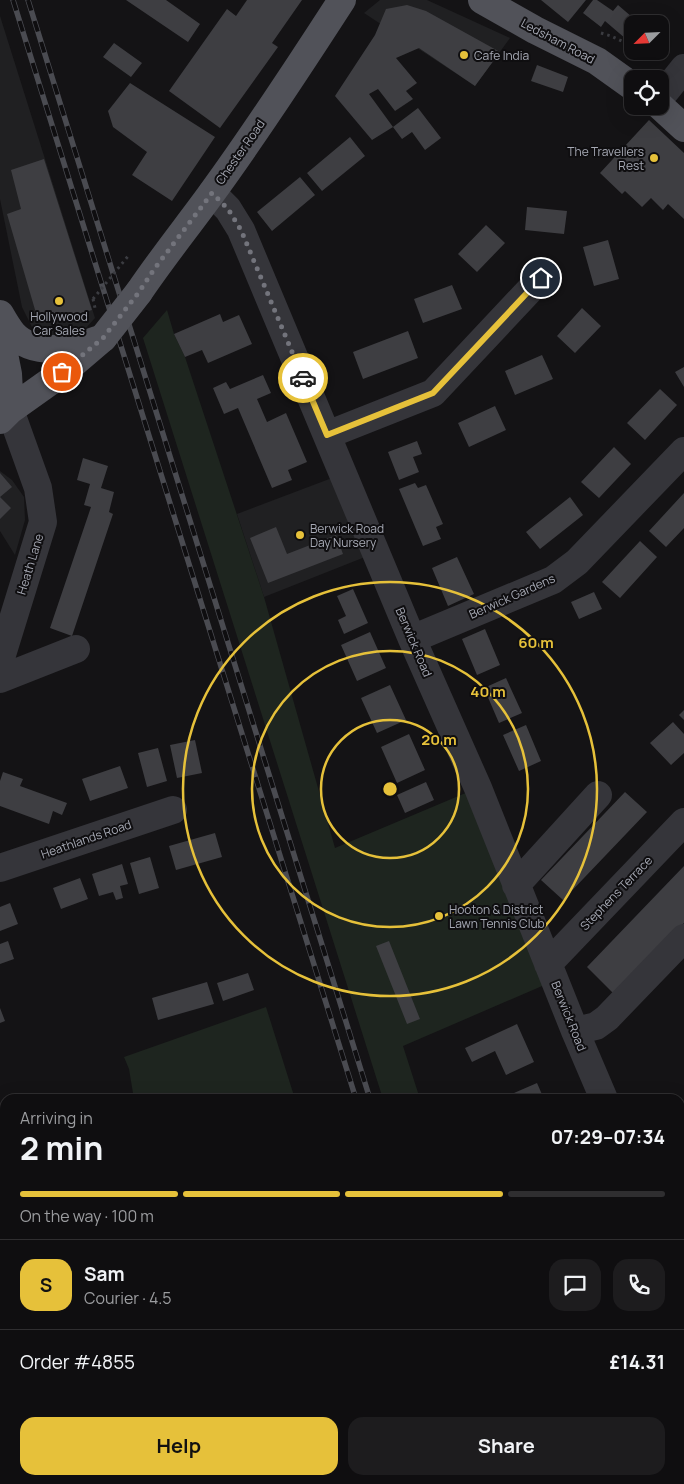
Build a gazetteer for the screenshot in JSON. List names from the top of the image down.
{
  "streets": {
    "main road": ["Ledsham Road", "Chester Road"],
    "street": [
      "Heath Lane",
      "Berwick Gardens",
      "Berwick Road",
      "Heathlands Road",
      "Stephens Terrace"
    ]
  },
  "crossings": [
    ["Chester Road", "Heath Lane"],
    ["Chester Road", "Berwick Road"],
    ["Berwick Gardens", "Berwick Road"],
    ["Berwick Road", "Stephens Terrace"]
  ],
  "places": [
    "Cafe India",
    "The Travellers Rest",
    "Hollywood Car Sales",
    "Berwick Road Day Nursery",
    "Hooton & District Lawn Tennis Club"
  ],
  "north": "bottom left",
  "page": {
    "heading": ["2 min", "Arriving in", "07:29–07:34"],
    "panel": [
      "Sam",
      "Courier · 4.5",
      "Order #4855",
      "£14.31"
    ],
    "bar": "On the way · 100 m",
    "round": "S",
    "buttons": ["Help", "Share"]
  },
  "rings": ["60 m", "40 m", "20 m"]
}
